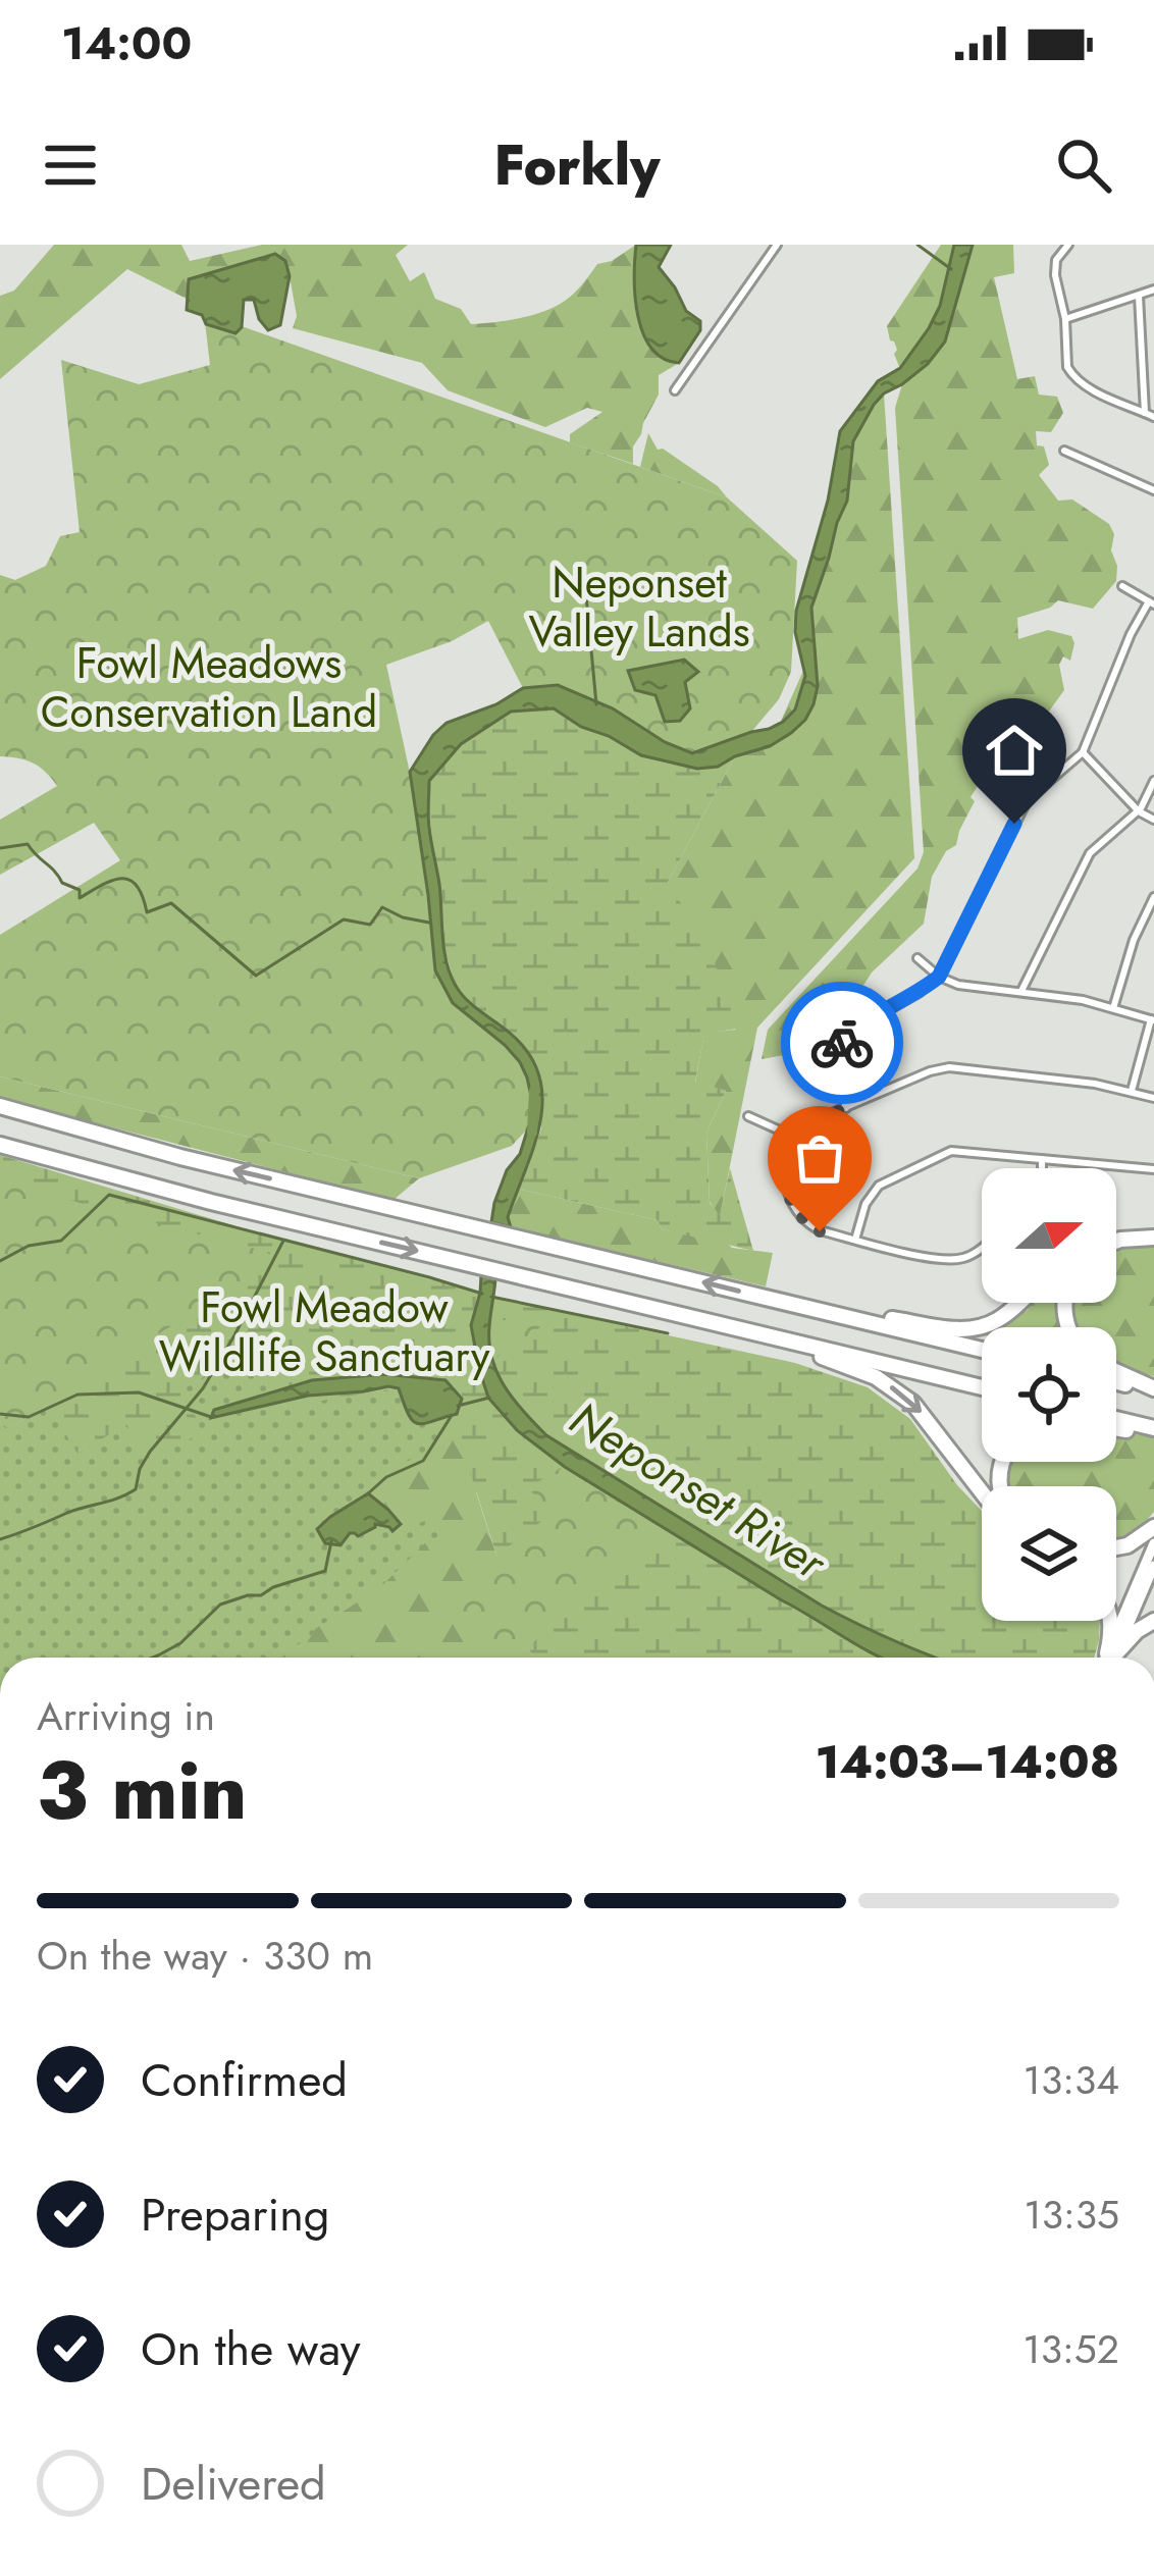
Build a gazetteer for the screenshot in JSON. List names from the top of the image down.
{
  "water": ["Neponset River"],
  "parks": ["Neponset Valley Lands", "Fowl Meadows Conservation Land", "Fowl Meadow Wildlife Sanctuary"],
  "north": "right",
  "page": {
    "status": "14:00",
    "header": "Forkly",
    "heading": ["3 min", "Arriving in", "14:03–14:08"],
    "bar": "On the way · 330 m",
    "list": [
      ["Confirmed", "13:34"],
      ["Preparing", "13:35"],
      ["On the way", "13:52"],
      "Delivered"
    ]
  }
}
